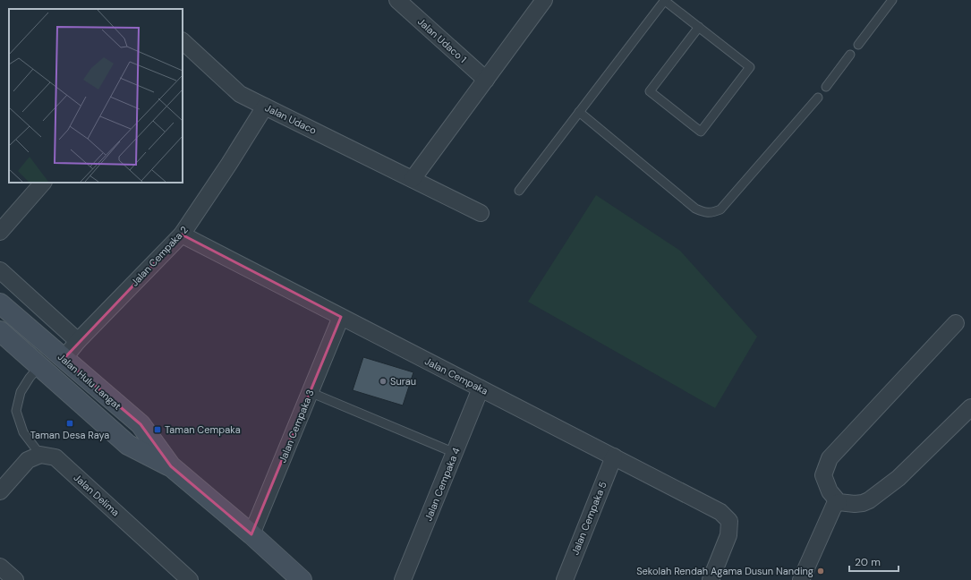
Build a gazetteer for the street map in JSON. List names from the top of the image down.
{
  "streets": {
    "street": [
      "Jalan Udaco 1",
      "Jalan Udaco",
      "Jalan Cempaka 2",
      "Jalan Cempaka",
      "Jalan Hulu Langat",
      "Jalan Cempaka 3",
      "Jalan Cempaka 4",
      "Jalan Delima",
      "Jalan Cempaka 5"
    ]
  },
  "crossings": [
    ["Jalan Udaco", "Jalan Cempaka 2"],
    ["Jalan Cempaka 2", "Jalan Cempaka"],
    ["Jalan Cempaka 2", "Jalan Hulu Langat"],
    ["Jalan Cempaka", "Jalan Cempaka 3"],
    ["Jalan Cempaka", "Jalan Cempaka 4"],
    ["Jalan Cempaka", "Jalan Cempaka 5"],
    ["Jalan Hulu Langat", "Jalan Cempaka 3"]
  ],
  "places": {
    "other": ["Surau", "Sekolah Rendah Agama Dusun Nanding"],
    "transit": ["Taman Desa Raya", "Taman Cempaka"]
  },
  "scale_bar": "20 m"
}
